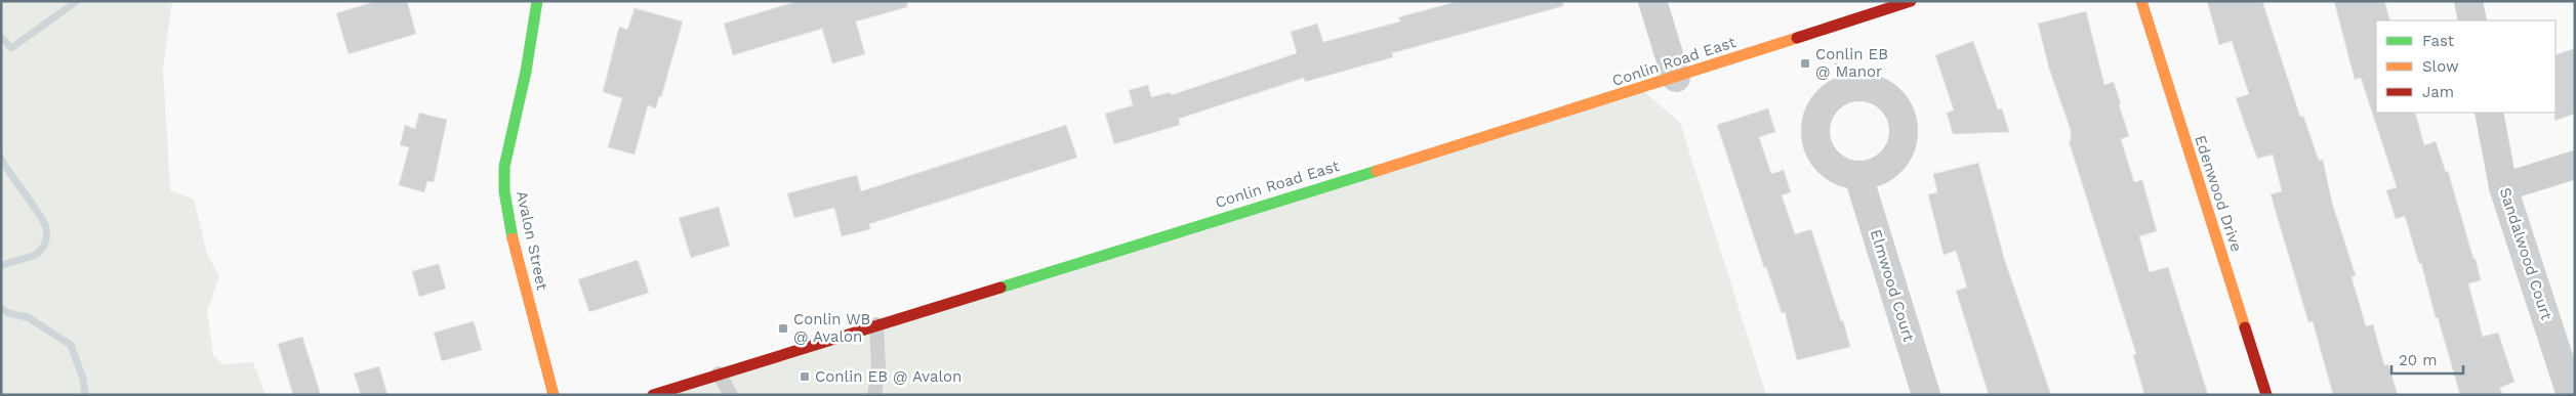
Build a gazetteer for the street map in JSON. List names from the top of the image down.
{
  "streets": {
    "street": [
      "Conlin Road East",
      "Edenwood Drive",
      "Avalon Street",
      "Sandalwood Court",
      "Elmwood Court"
    ]
  },
  "places": {
    "transit": ["Conlin EB @ Manor", "Conlin WB @ Avalon", "Conlin EB @ Avalon"]
  },
  "legend": ["Fast", "Slow", "Jam"],
  "scale_bar": "20 m"
}
